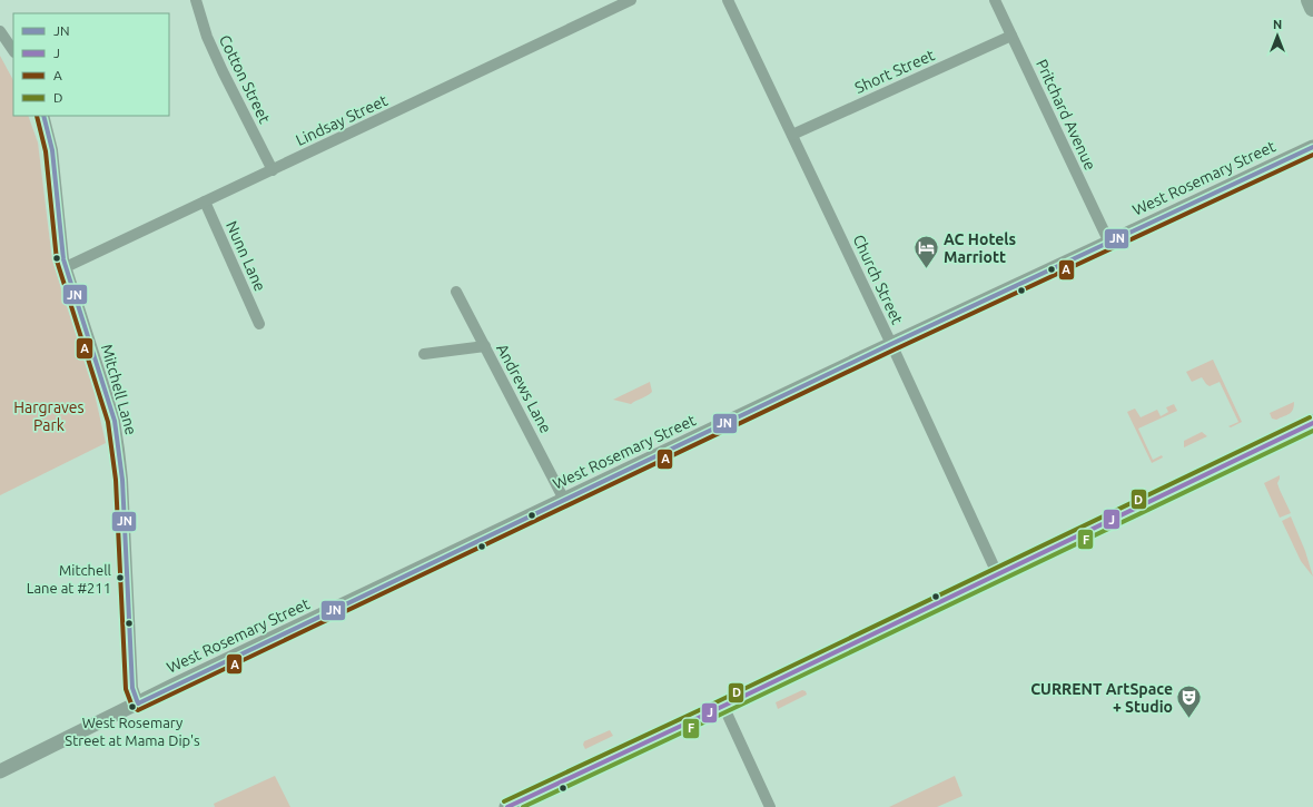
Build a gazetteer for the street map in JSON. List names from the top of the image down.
{
  "streets": {
    "street": [
      "Short Street",
      "Cotton Street",
      "Pritchard Avenue",
      "Lindsay Street",
      "West Rosemary Street",
      "Nunn Lane",
      "Church Street",
      "Andrews Lane",
      "Mitchell Lane"
    ]
  },
  "crossings": [
    ["Short Street", "Pritchard Avenue"],
    ["Short Street", "Church Street"],
    ["Cotton Street", "Lindsay Street"],
    ["Pritchard Avenue", "West Rosemary Street"],
    ["Lindsay Street", "Nunn Lane"],
    ["Lindsay Street", "Mitchell Lane"],
    ["West Rosemary Street", "Church Street"],
    ["West Rosemary Street", "Andrews Lane"],
    ["West Rosemary Street", "Mitchell Lane"]
  ],
  "parks": ["Hargraves Park"],
  "places": {
    "hotel": ["AC Hotels Marriott"],
    "other": ["Mitchell Lane at #211", "West Rosemary Street at Mama Dip's"],
    "theatre": ["CURRENT ArtSpace + Studio"]
  },
  "lines": [
    "transit line JN",
    "transit line A",
    "transit line D",
    "transit line J",
    "transit line F"
  ],
  "legend": [
    "JN",
    "J",
    "A",
    "D"
  ],
  "north": "top"
}
